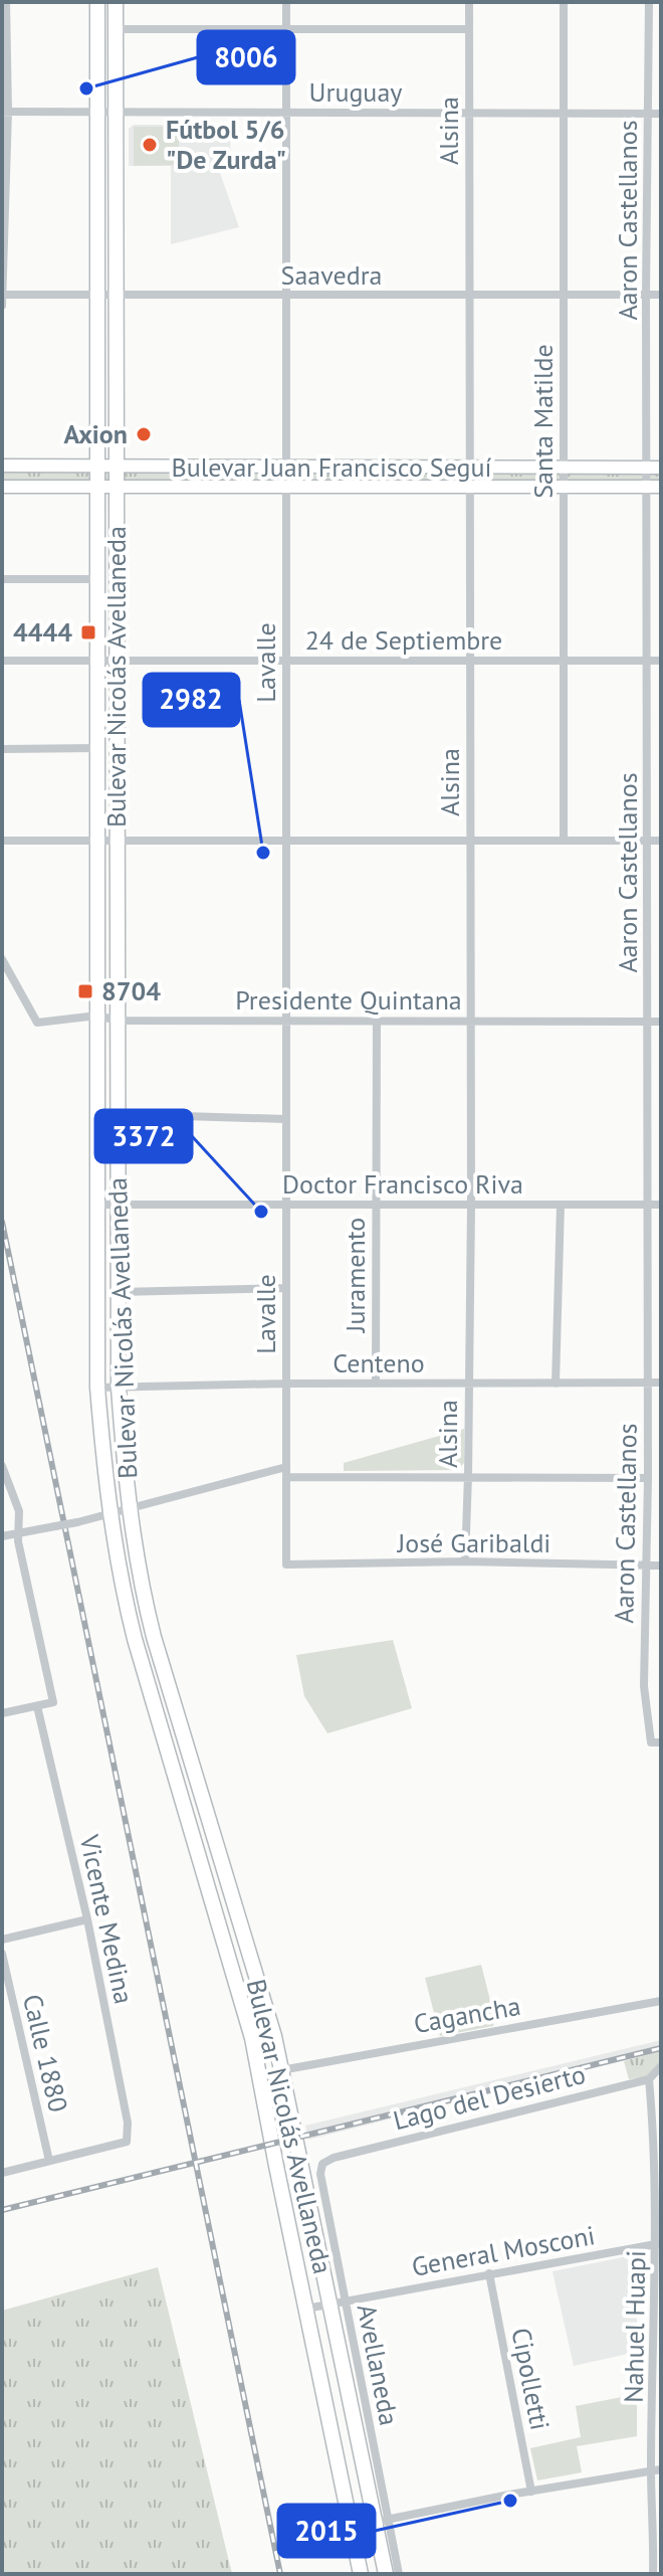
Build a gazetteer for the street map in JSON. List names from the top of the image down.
{
  "streets": {
    "main road": ["Bulevar Juan Francisco Seguí", "Bulevar Nicolás Avellaneda"],
    "street": [
      "Uruguay",
      "Alsina",
      "Aaron Castellanos",
      "Saavedra",
      "Santa Matilde",
      "24 de Septiembre",
      "Lavalle",
      "Presidente Quintana",
      "Doctor Francisco Riva",
      "Juramento",
      "Centeno",
      "José Garibaldi",
      "Vicente Medina",
      "Cagancha",
      "Calle 1880",
      "Lago del Desierto",
      "General Mosconi",
      "Nahuel Huapi",
      "Avellaneda",
      "Cipolletti"
    ]
  },
  "crossings": [
    ["Uruguay", "Alsina"],
    ["Uruguay", "Aaron Castellanos"],
    ["Uruguay", "Santa Matilde"],
    ["Uruguay", "Lavalle"],
    ["Uruguay", "Bulevar Nicolás Avellaneda"],
    ["Alsina", "Saavedra"],
    ["Alsina", "Bulevar Juan Francisco Seguí"],
    ["Alsina", "24 de Septiembre"],
    ["Alsina", "Presidente Quintana"],
    ["Alsina", "Doctor Francisco Riva"],
    ["Alsina", "Centeno"],
    ["Alsina", "José Garibaldi"],
    ["Aaron Castellanos", "Saavedra"],
    ["Aaron Castellanos", "Bulevar Juan Francisco Seguí"],
    ["Aaron Castellanos", "24 de Septiembre"],
    ["Aaron Castellanos", "Presidente Quintana"],
    ["Aaron Castellanos", "Doctor Francisco Riva"],
    ["Aaron Castellanos", "Centeno"],
    ["Aaron Castellanos", "José Garibaldi"],
    ["Saavedra", "Santa Matilde"],
    ["Saavedra", "Lavalle"],
    ["Saavedra", "Bulevar Nicolás Avellaneda"],
    ["Santa Matilde", "Bulevar Juan Francisco Seguí"],
    ["Santa Matilde", "24 de Septiembre"],
    ["Bulevar Juan Francisco Seguí", "Lavalle"],
    ["Bulevar Juan Francisco Seguí", "Bulevar Nicolás Avellaneda"],
    ["24 de Septiembre", "Lavalle"],
    ["24 de Septiembre", "Bulevar Nicolás Avellaneda"],
    ["Lavalle", "Presidente Quintana"],
    ["Lavalle", "Doctor Francisco Riva"],
    ["Lavalle", "Centeno"],
    ["Lavalle", "José Garibaldi"],
    ["Bulevar Nicolás Avellaneda", "Presidente Quintana"],
    ["Bulevar Nicolás Avellaneda", "Doctor Francisco Riva"],
    ["Bulevar Nicolás Avellaneda", "Centeno"],
    ["Bulevar Nicolás Avellaneda", "Cagancha"],
    ["Bulevar Nicolás Avellaneda", "General Mosconi"],
    ["Bulevar Nicolás Avellaneda", "Avellaneda"],
    ["Presidente Quintana", "Juramento"],
    ["Doctor Francisco Riva", "Juramento"],
    ["Juramento", "Centeno"],
    ["Vicente Medina", "Calle 1880"],
    ["Lago del Desierto", "Nahuel Huapi"],
    ["Lago del Desierto", "Avellaneda"],
    ["General Mosconi", "Nahuel Huapi"],
    ["General Mosconi", "Avellaneda"],
    ["General Mosconi", "Cipolletti"]
  ],
  "places": {
    "other": [
      "8006",
      "Fútbol 5/6 \"De Zurda\"",
      "Axion",
      "2982",
      "3372",
      "2015"
    ],
    "transit": ["4444", "8704"]
  }
}
